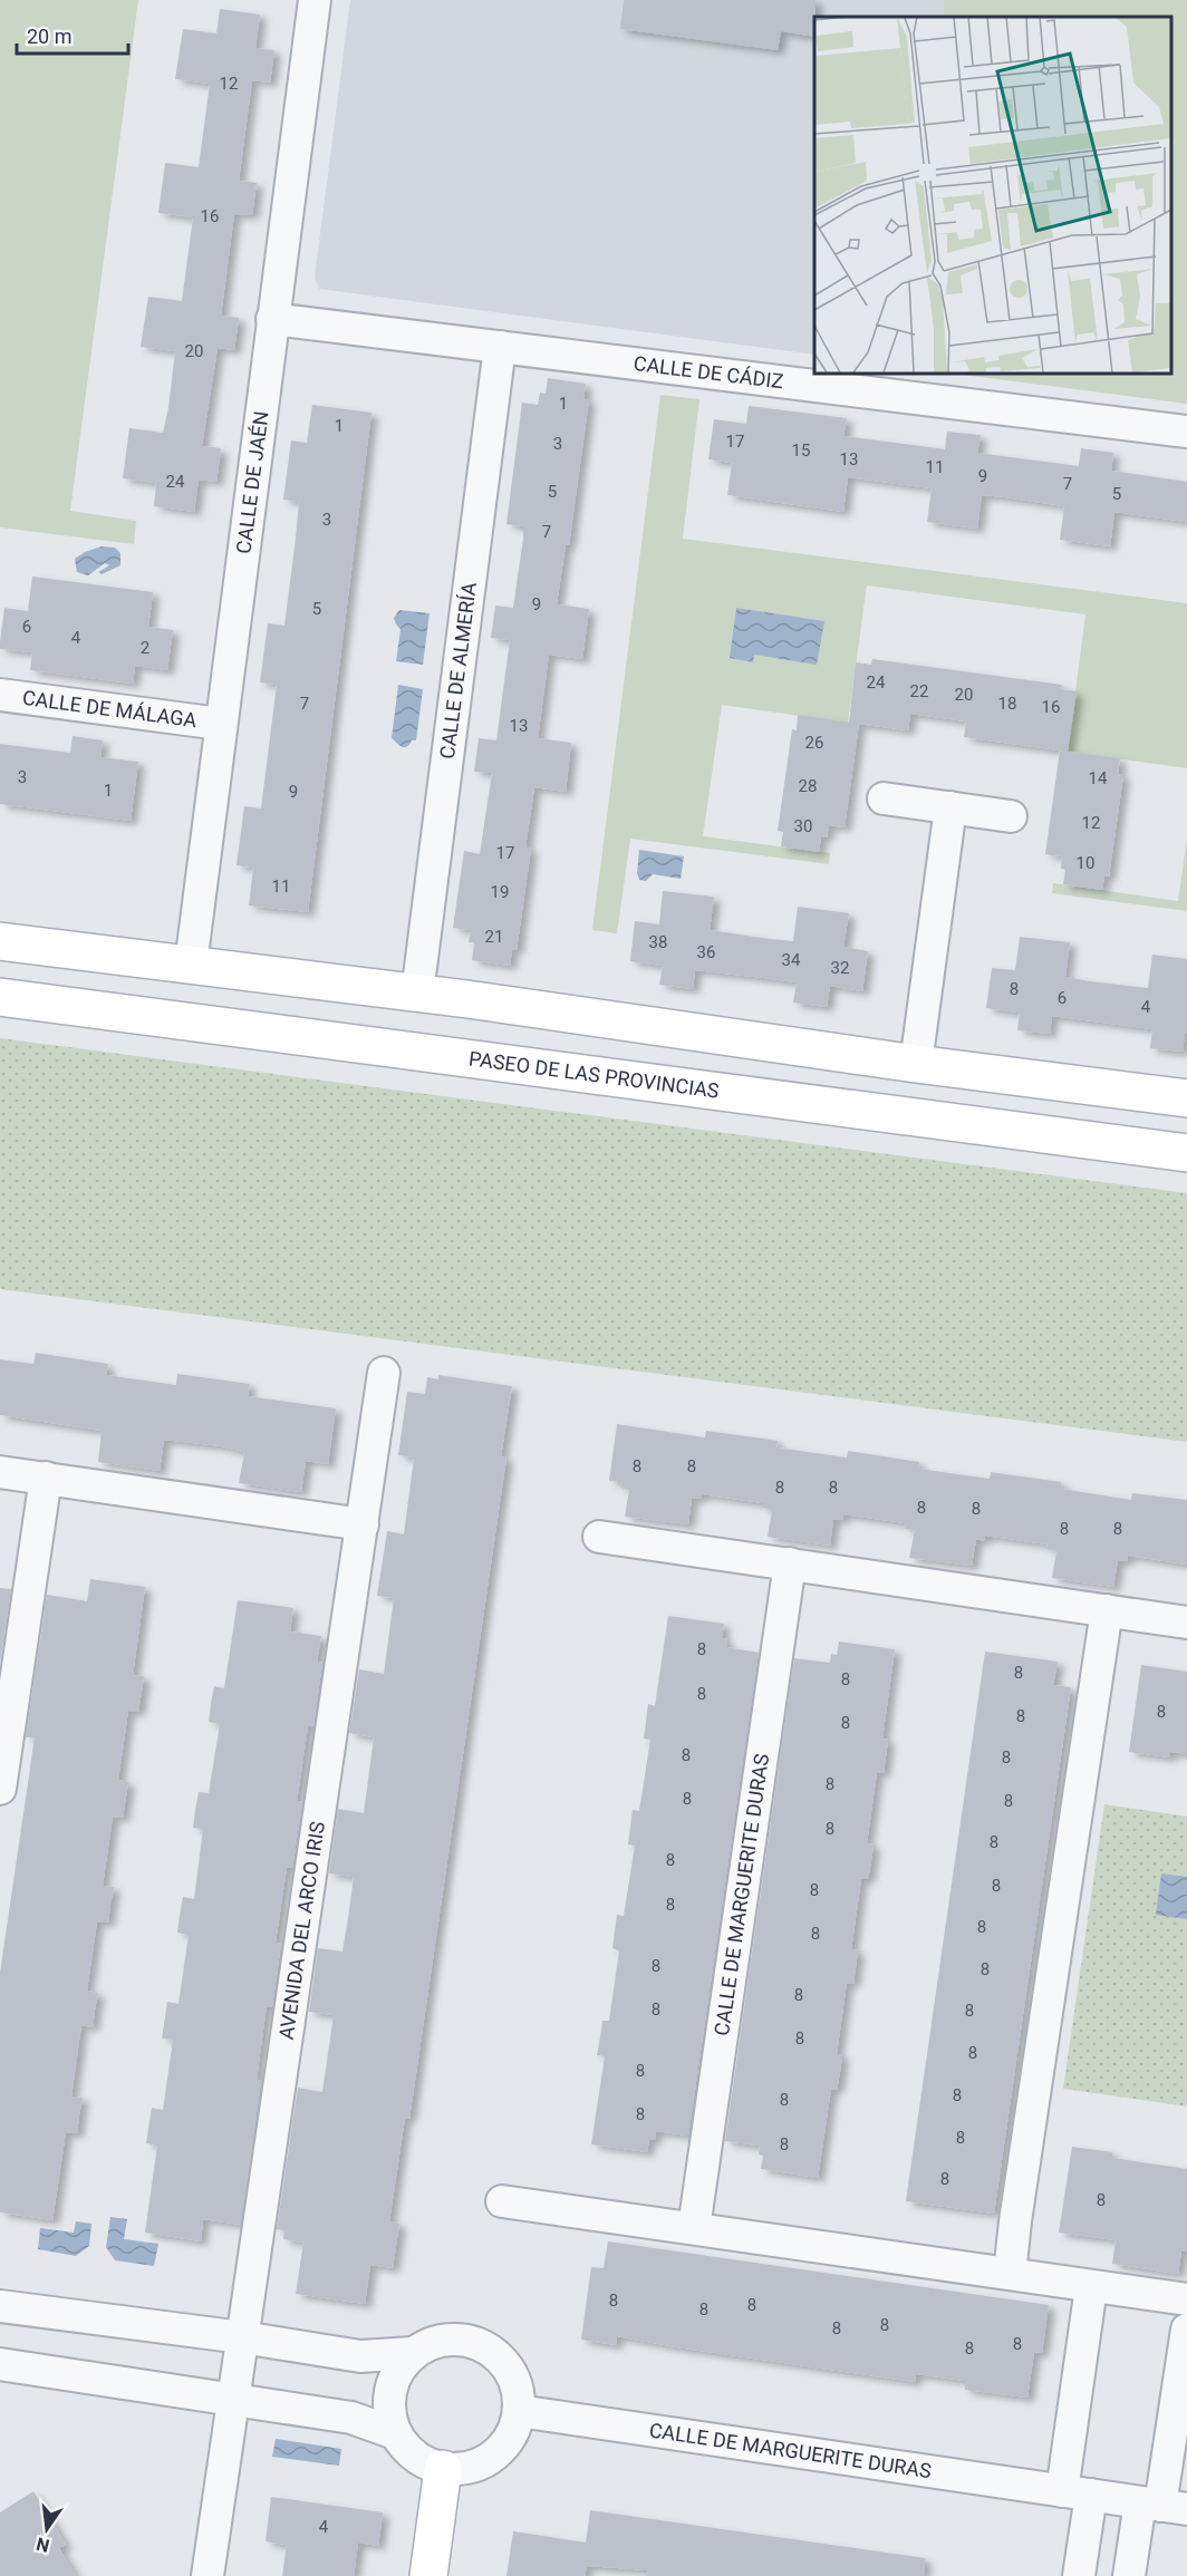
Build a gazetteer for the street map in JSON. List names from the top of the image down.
{
  "streets": {
    "street": [
      "CALLE DE CÁDIZ",
      "CALLE DE JAÉN",
      "CALLE DE ALMERÍA",
      "CALLE DE MÁLAGA",
      "PASEO DE LAS PROVINCIAS",
      "CALLE DE MARGUERITE DURAS",
      "AVENIDA DEL ARCO IRIS"
    ]
  },
  "crossings": [
    ["CALLE DE CÁDIZ", "CALLE DE JAÉN"],
    ["CALLE DE CÁDIZ", "CALLE DE ALMERÍA"],
    ["CALLE DE JAÉN", "CALLE DE MÁLAGA"]
  ],
  "house_numbers": [
    "12",
    "16",
    "20",
    "1",
    "1",
    "17",
    "3",
    "15",
    "13",
    "11",
    "9",
    "24",
    "7",
    "5",
    "5",
    "3",
    "7",
    "9",
    "5",
    "6",
    "4",
    "2",
    "24",
    "22",
    "20",
    "7",
    "18",
    "16",
    "13",
    "26",
    "3",
    "14",
    "28",
    "1",
    "9",
    "12",
    "30",
    "17",
    "10",
    "11",
    "19",
    "21",
    "38",
    "36",
    "34",
    "32",
    "8",
    "6",
    "4",
    "8",
    "8",
    "8",
    "8",
    "8",
    "8",
    "8",
    "8",
    "8",
    "8",
    "8",
    "8",
    "8",
    "8",
    "8",
    "8",
    "8",
    "8",
    "8",
    "8",
    "8",
    "8",
    "8",
    "8",
    "8",
    "8",
    "8",
    "8",
    "8",
    "8",
    "8",
    "8",
    "8",
    "8",
    "8",
    "8",
    "8",
    "8",
    "8",
    "8",
    "8",
    "8",
    "8",
    "8",
    "8",
    "8",
    "8",
    "8",
    "8",
    "8",
    "4"
  ],
  "scale_bar": "20 m",
  "north": "bottom"
}
